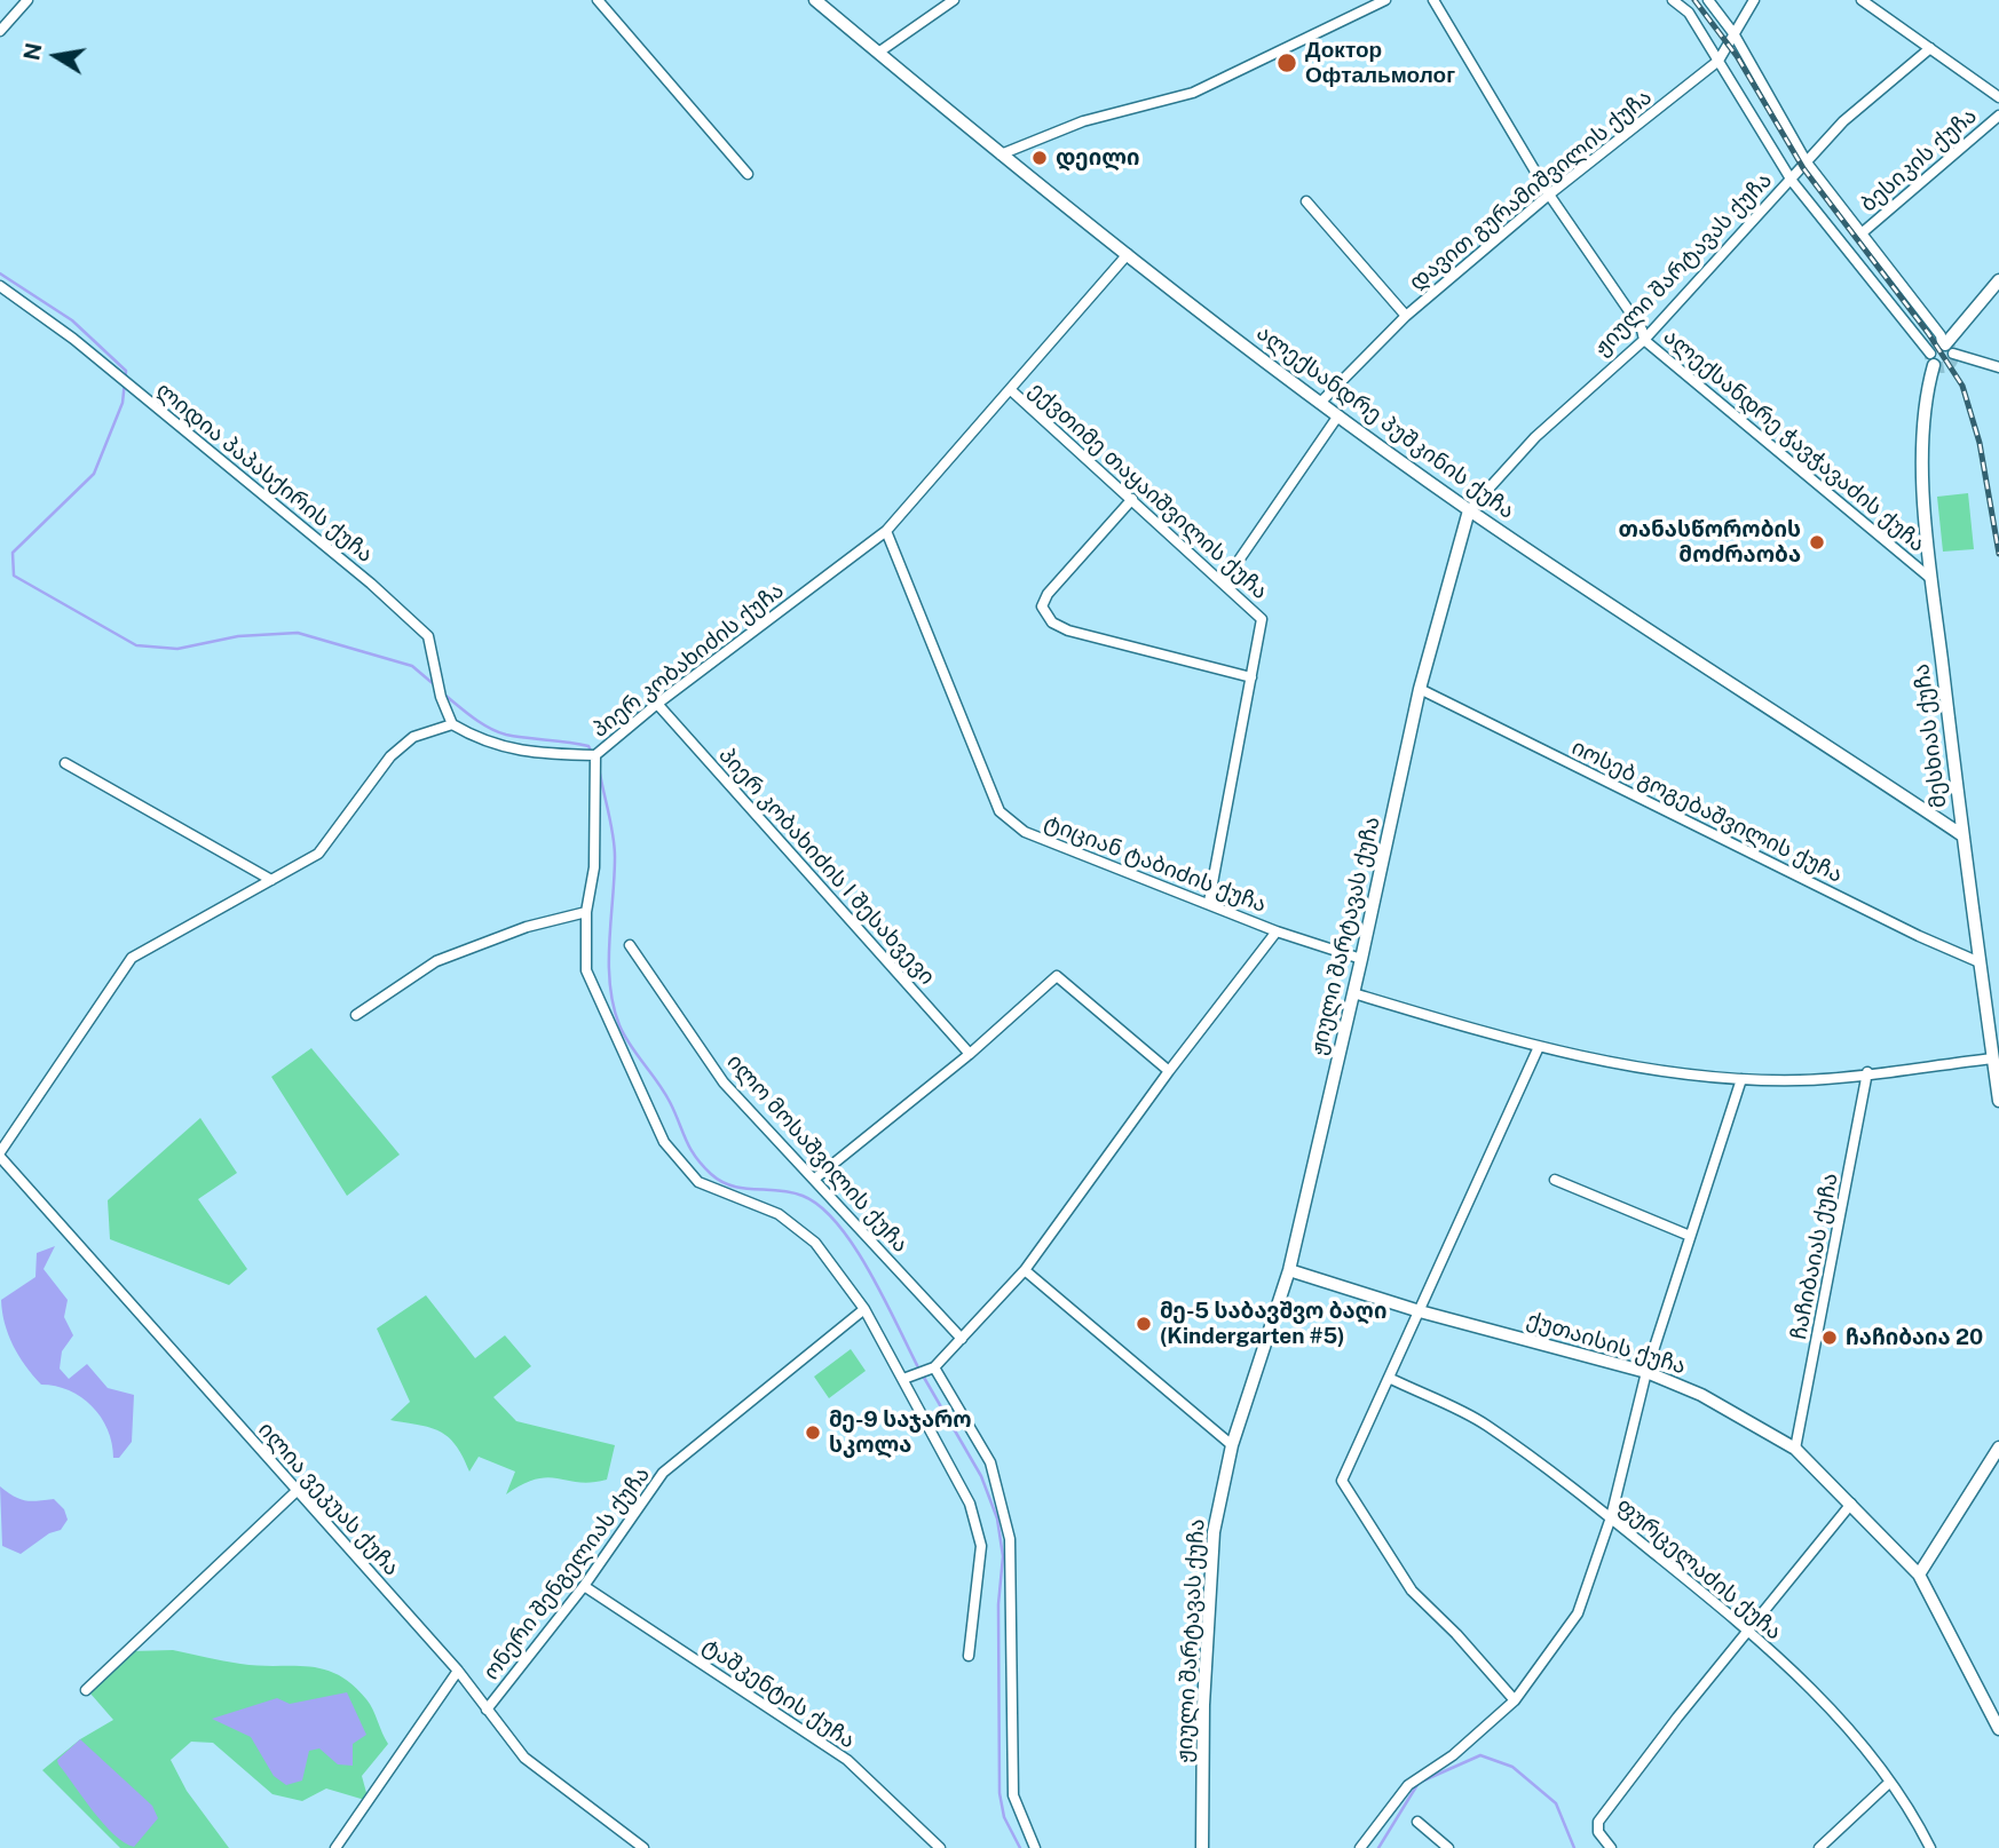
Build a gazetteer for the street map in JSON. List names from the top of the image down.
{
  "streets": {
    "street": [
      "ბესიკის ქუჩა",
      "დავით გურამიშვილის ქუჩა",
      "ჟიული შარტავას ქუჩა",
      "ალექსანდრე პუშკინის ქუჩა",
      "ალექსანდრე ჭავჭავაძის ქუჩა",
      "ლიდია პაპასქირის ქუჩა",
      "ექვთიმე თაყაიშვილის ქუჩა",
      "პიერ კობახიძის ქუჩა",
      "მესხიას ქუჩა",
      "იოსებ გოგებაშვილის ქუჩა",
      "ტიციან ტაბიძის ქუჩა",
      "პიერ კობახიძის I შესახვევი",
      "ილო მოსაშვილის ქუჩა",
      "ჩაჩიბაიას ქუჩა",
      "ქუთაისის ქუჩა",
      "ილია ვეკუას ქუჩა",
      "ფურცელაძის ქუჩა",
      "ონერი შენგელიას ქუჩა",
      "ტაშკენტის ქუჩა"
    ]
  },
  "crossings": [
    ["დავით გურამიშვილის ქუჩა", "ალექსანდრე პუშკინის ქუჩა"],
    ["დავით გურამიშვილის ქუჩა", "ალექსანდრე ჭავჭავაძის ქუჩა"],
    ["ჟიული შარტავას ქუჩა", "ალექსანდრე პუშკინის ქუჩა"],
    ["ჟიული შარტავას ქუჩა", "ალექსანდრე ჭავჭავაძის ქუჩა"],
    ["ჟიული შარტავას ქუჩა", "იოსებ გოგებაშვილის ქუჩა"],
    ["ჟიული შარტავას ქუჩა", "ტიციან ტაბიძის ქუჩა"],
    ["ჟიული შარტავას ქუჩა", "ქუთაისის ქუჩა"],
    ["ალექსანდრე პუშკინის ქუჩა", "პიერ კობახიძის ქუჩა"],
    ["ალექსანდრე პუშკინის ქუჩა", "მესხიას ქუჩა"],
    ["ალექსანდრე ჭავჭავაძის ქუჩა", "მესხიას ქუჩა"],
    ["ექვთიმე თაყაიშვილის ქუჩა", "პიერ კობახიძის ქუჩა"],
    ["ექვთიმე თაყაიშვილის ქუჩა", "ტიციან ტაბიძის ქუჩა"],
    ["პიერ კობახიძის ქუჩა", "ტიციან ტაბიძის ქუჩა"],
    ["პიერ კობახიძის ქუჩა", "პიერ კობახიძის I შესახვევი"],
    ["პიერ კობახიძის ქუჩა", "ონერი შენგელიას ქუჩა"],
    ["მესხიას ქუჩა", "იოსებ გოგებაშვილის ქუჩა"],
    ["ჩაჩიბაიას ქუჩა", "ქუთაისის ქუჩა"],
    ["ილია ვეკუას ქუჩა", "ონერი შენგელიას ქუჩა"],
    ["ონერი შენგელიას ქუჩა", "ტაშკენტის ქუჩა"]
  ],
  "places": [
    "Доктор Офтальмолог",
    "დეილი",
    "თანასწორობის მოძრაობა",
    "მე-5 საბავშვო ბაღი (Kindergarten #5)",
    "ჩაჩიბაია 20",
    "მე-9 საჯარო სკოლა"
  ],
  "north": "left"
}
